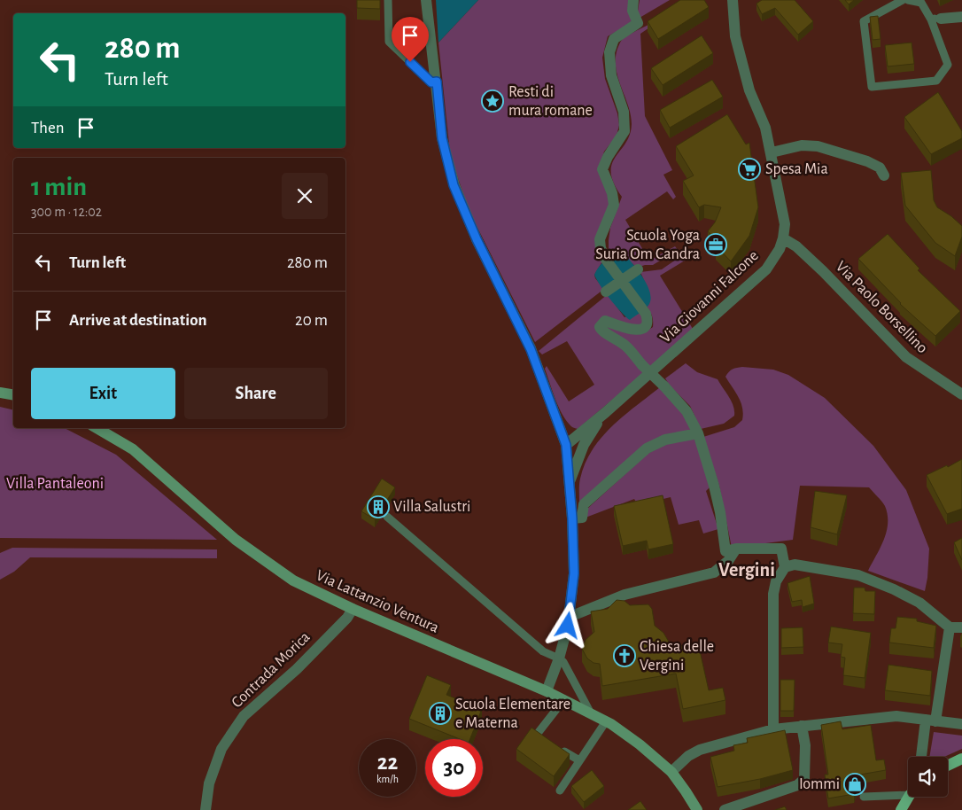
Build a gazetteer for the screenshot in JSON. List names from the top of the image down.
{
  "streets": {
    "main road": ["Via Lattanzio Ventura"],
    "street": ["Via Giovanni Falcone", "Via Paolo Borsellino", "Contrada Morica"]
  },
  "crossings": [
    ["Via Giovanni Falcone", "Via Paolo Borsellino"],
    ["Via Lattanzio Ventura", "Contrada Morica"]
  ],
  "districts": ["Vergini"],
  "parks": ["Villa Pantaleoni"],
  "places": {
    "place": ["Resti di mura romane"],
    "supermarket": ["Spesa Mia"],
    "office": ["Scuola Yoga Suria Om Candra"],
    "building": ["Villa Salustri", "Scuola Elementare e Materna"],
    "church": ["Chiesa delle Vergini"],
    "shop": ["Iommi"]
  },
  "page": {
    "turn": ["280 m", "Turn left"],
    "then": "Then",
    "heading": ["1 min", "300 m · 12:02"],
    "list": [
      {
        "name": "Turn left",
        "value": "280 m"
      },
      {
        "name": "Arrive at destination",
        "value": "20 m"
      }
    ],
    "buttons": ["Exit", "Share"],
    "speed": "22 km/h",
    "limit": "30"
  }
}
